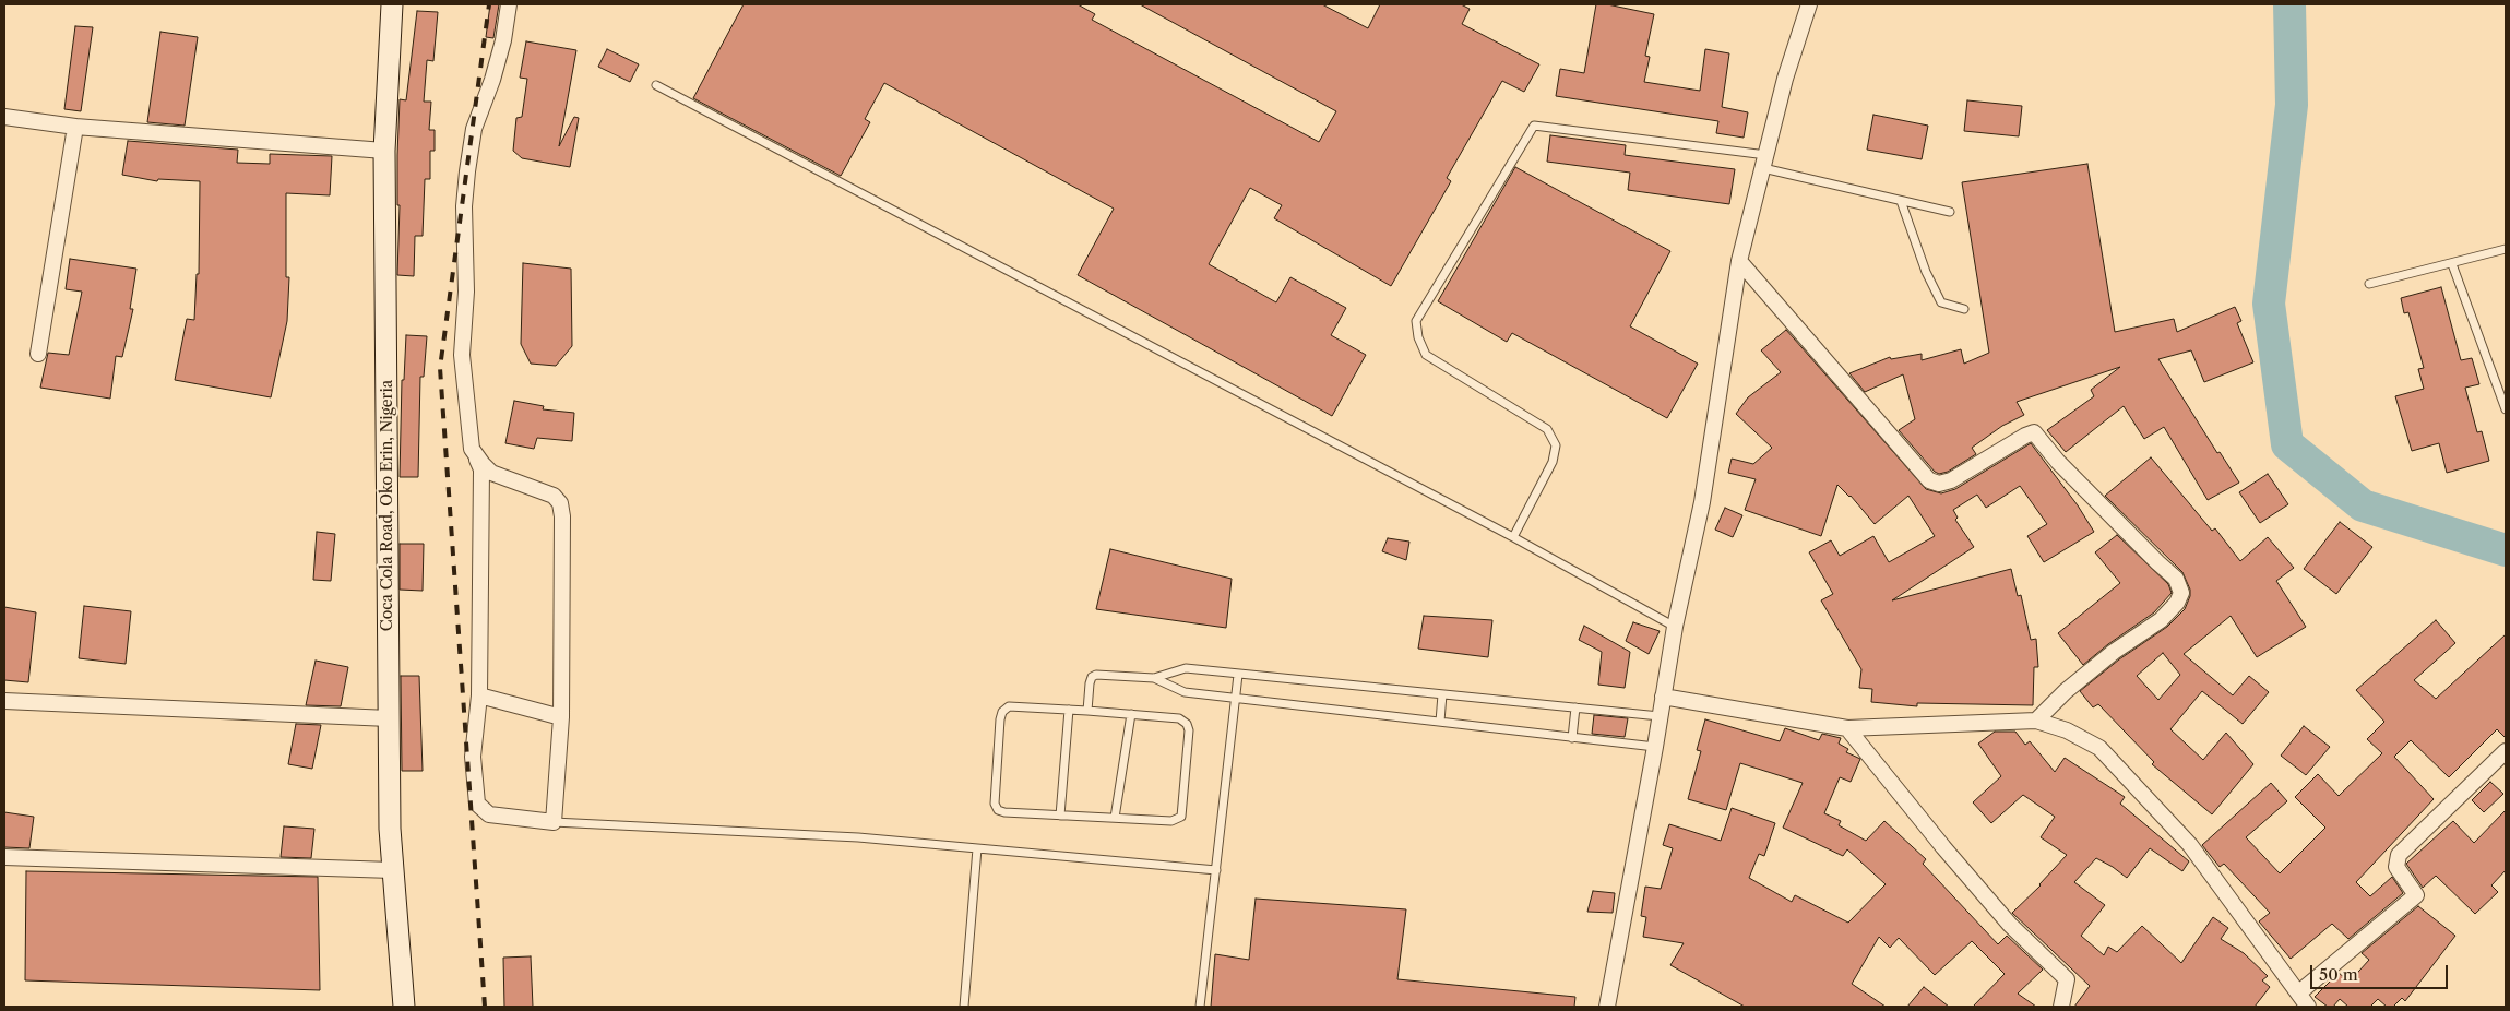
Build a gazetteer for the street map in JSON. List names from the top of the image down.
{
  "streets": {
    "street": ["Coca Cola Road, Oko Erin, Nigeria"]
  },
  "scale_bar": "50 m"
}
